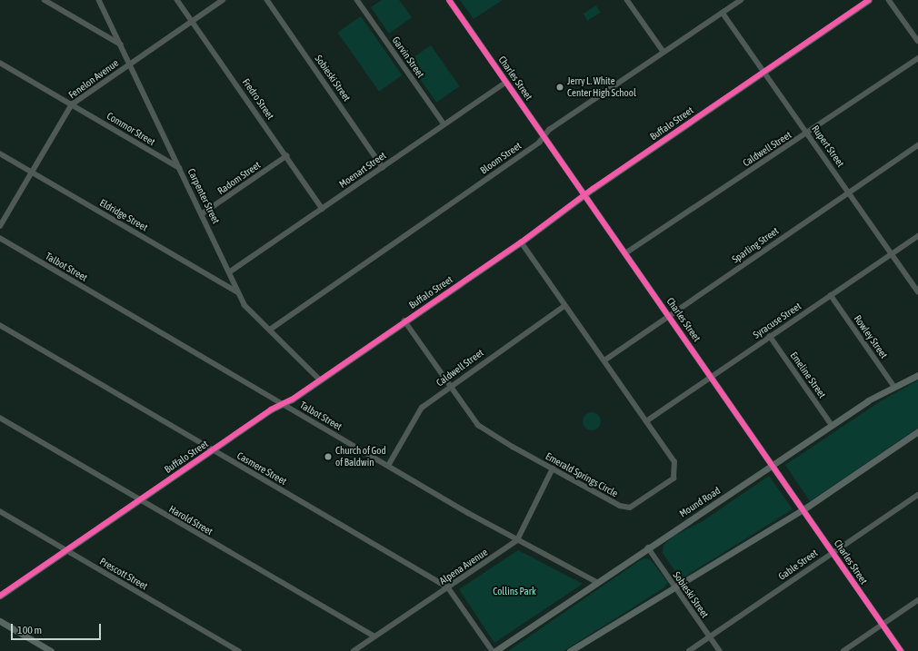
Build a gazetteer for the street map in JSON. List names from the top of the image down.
{
  "streets": {
    "street": [
      "Garvin Street",
      "Sobieski Street",
      "Charles Street",
      "Fenelon Avenue",
      "Fredro Street",
      "Buffalo Street",
      "Commor Street",
      "Rupert Street",
      "Caldwell Street",
      "Bloom Street",
      "Moenart Street",
      "Radom Street",
      "Carpenter Street",
      "Eldridge Street",
      "Sparling Street",
      "Talbot Street",
      "Syracuse Street",
      "Rowley Street",
      "Emeline Street",
      "Casmere Street",
      "Emerald Springs Circle",
      "Mound Road",
      "Harold Street",
      "Gable Street",
      "Alpena Avenue",
      "Prescott Street"
    ]
  },
  "crossings": [
    ["Garvin Street", "Moenart Street"],
    ["Sobieski Street", "Moenart Street"],
    ["Sobieski Street", "Mound Road"],
    ["Sobieski Street", "Gable Street"],
    ["Charles Street", "Buffalo Street"],
    ["Charles Street", "Caldwell Street"],
    ["Charles Street", "Bloom Street"],
    ["Charles Street", "Moenart Street"],
    ["Charles Street", "Sparling Street"],
    ["Charles Street", "Syracuse Street"],
    ["Charles Street", "Mound Road"],
    ["Charles Street", "Gable Street"],
    ["Fenelon Avenue", "Fredro Street"],
    ["Fenelon Avenue", "Commor Street"],
    ["Fenelon Avenue", "Carpenter Street"],
    ["Fenelon Avenue", "Eldridge Street"],
    ["Fredro Street", "Moenart Street"],
    ["Fredro Street", "Radom Street"],
    ["Buffalo Street", "Rupert Street"],
    ["Buffalo Street", "Carpenter Street"],
    ["Buffalo Street", "Talbot Street"],
    ["Buffalo Street", "Casmere Street"],
    ["Buffalo Street", "Emerald Springs Circle"],
    ["Buffalo Street", "Harold Street"],
    ["Buffalo Street", "Prescott Street"],
    ["Commor Street", "Carpenter Street"],
    ["Rupert Street", "Caldwell Street"],
    ["Rupert Street", "Bloom Street"],
    ["Rupert Street", "Sparling Street"],
    ["Rupert Street", "Syracuse Street"],
    ["Caldwell Street", "Talbot Street"],
    ["Caldwell Street", "Emerald Springs Circle"],
    ["Bloom Street", "Carpenter Street"],
    ["Moenart Street", "Carpenter Street"],
    ["Radom Street", "Carpenter Street"],
    ["Carpenter Street", "Eldridge Street"],
    ["Sparling Street", "Emerald Springs Circle"],
    ["Talbot Street", "Mound Road"],
    ["Talbot Street", "Alpena Avenue"],
    ["Syracuse Street", "Rowley Street"],
    ["Syracuse Street", "Emeline Street"],
    ["Syracuse Street", "Emerald Springs Circle"],
    ["Rowley Street", "Mound Road"],
    ["Emeline Street", "Mound Road"],
    ["Casmere Street", "Alpena Avenue"],
    ["Emerald Springs Circle", "Alpena Avenue"],
    ["Harold Street", "Alpena Avenue"]
  ],
  "parks": ["Collins Park"],
  "places": ["Jerry L. White Center High School", "Church of God of Baldwin"],
  "scale_bar": "100 m"
}
